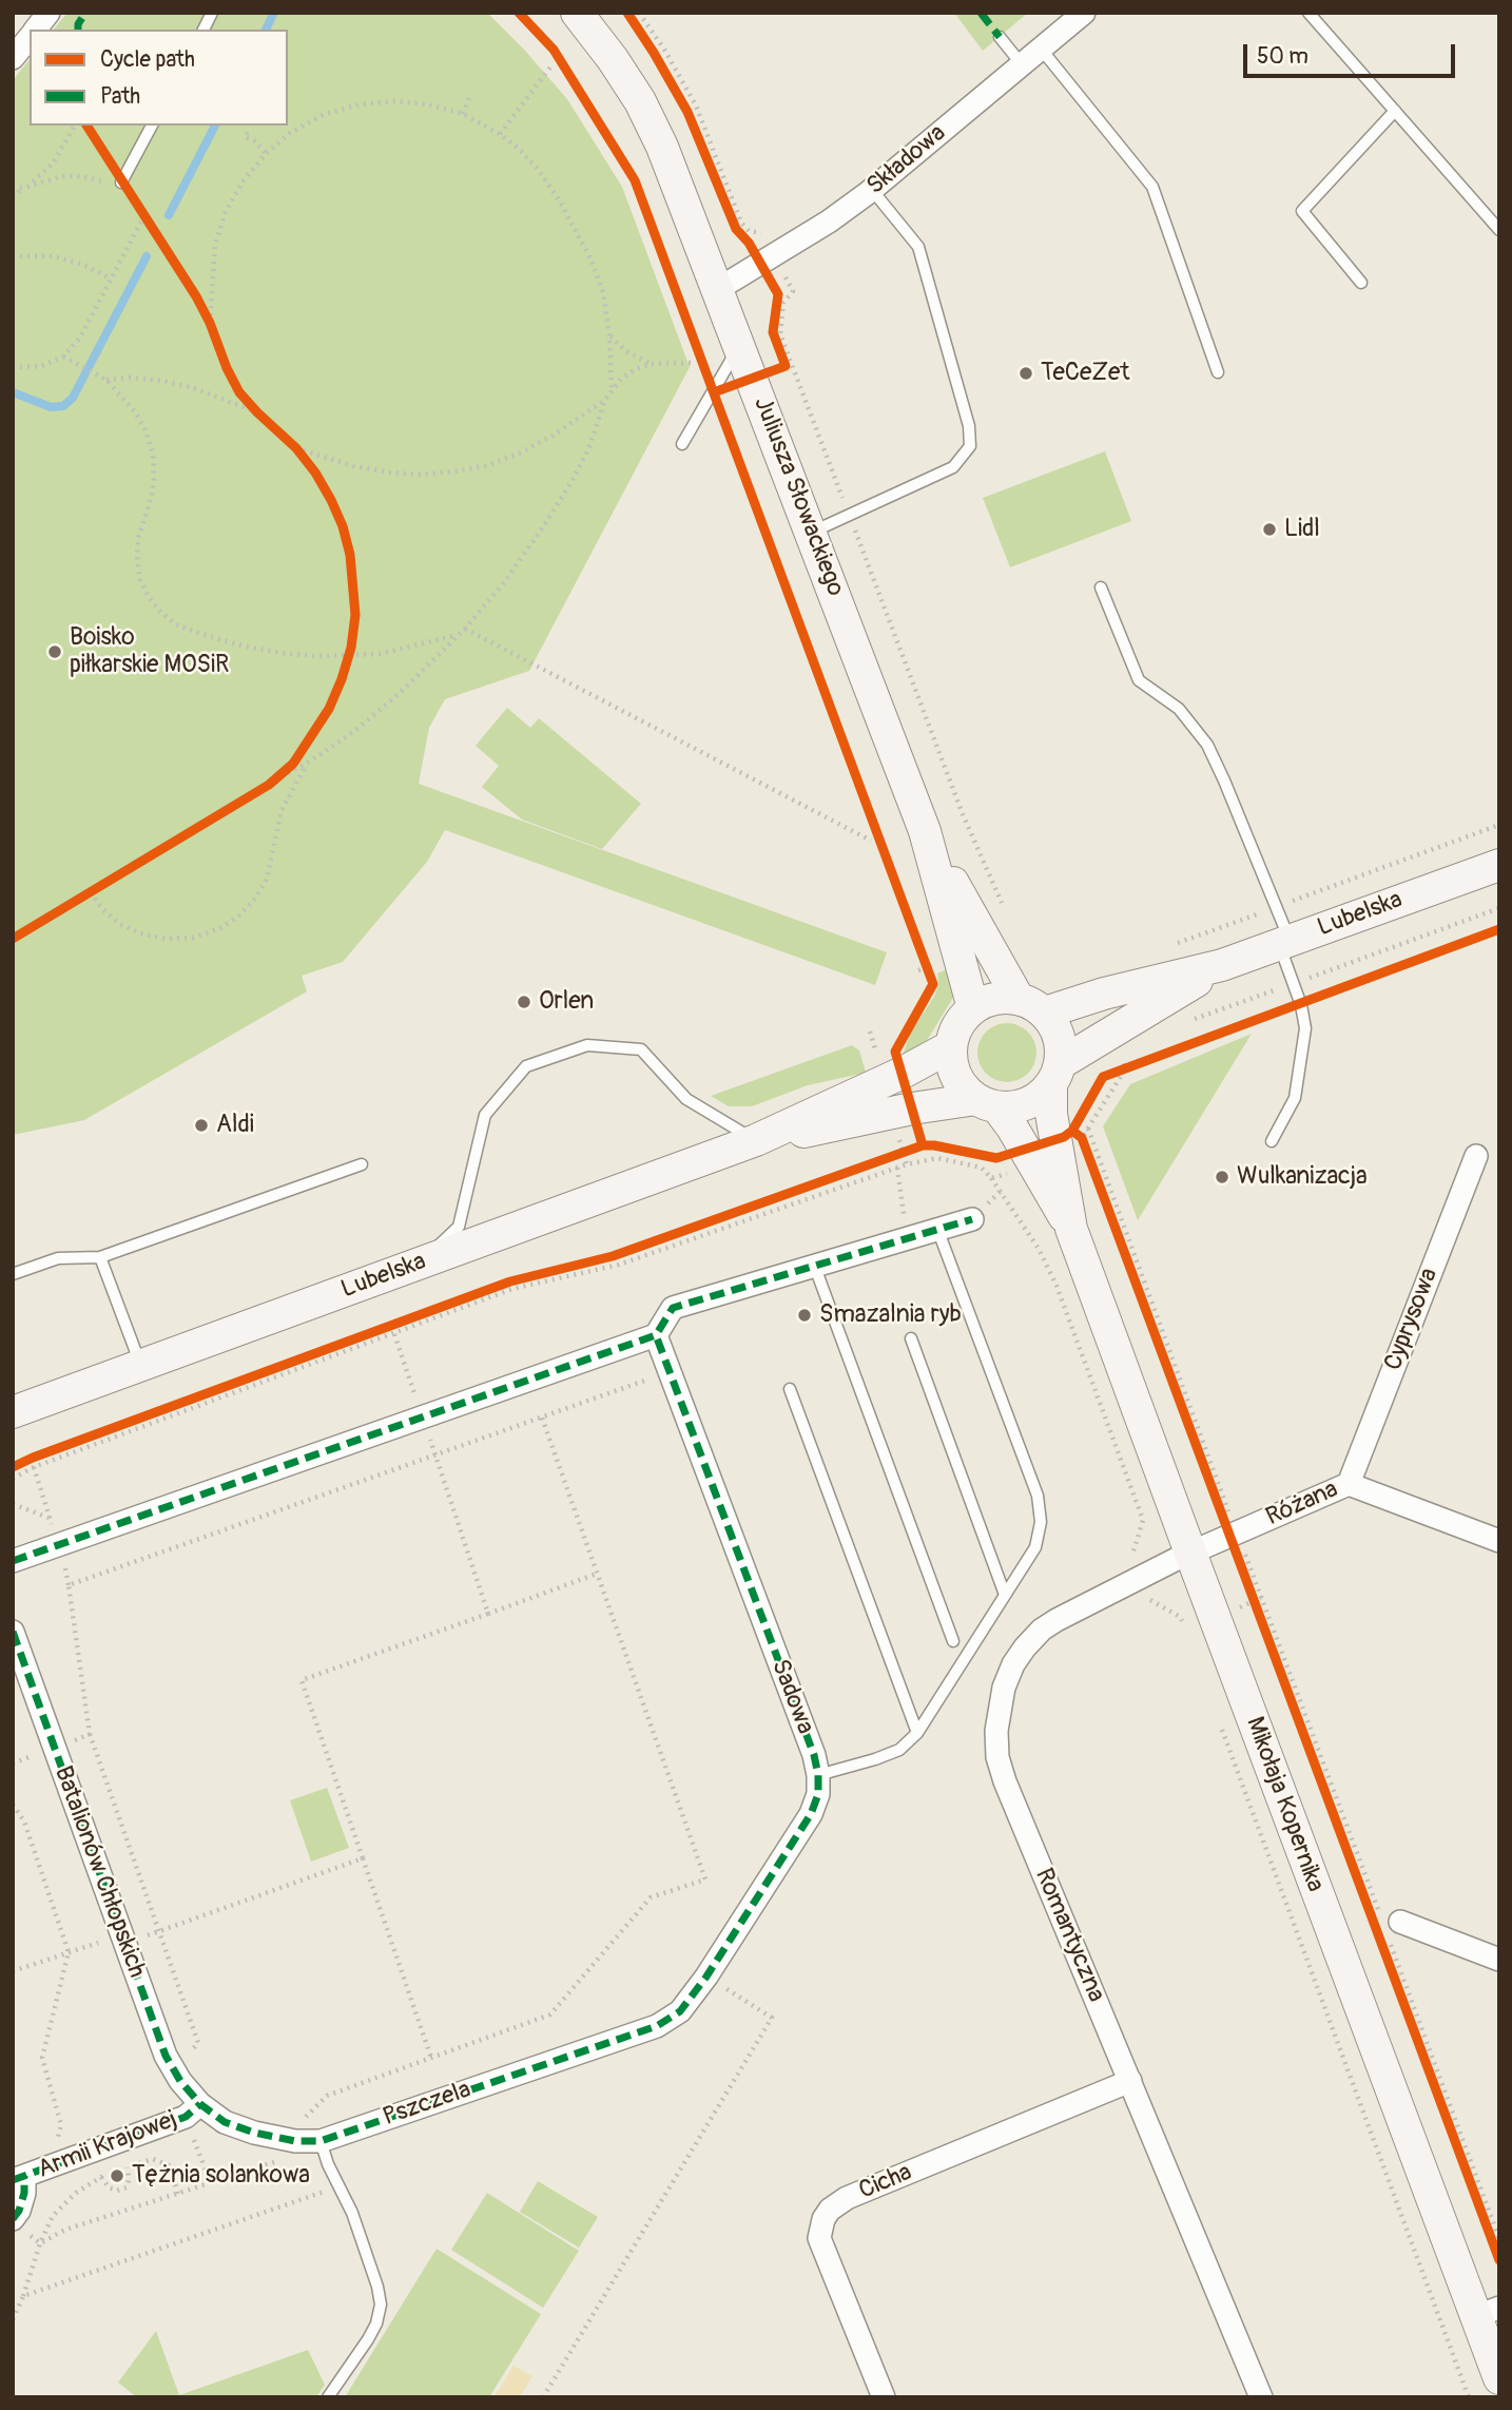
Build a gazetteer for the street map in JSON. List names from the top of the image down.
{
  "streets": {
    "street": [
      "Składowa",
      "Juliusza Słowackiego",
      "Lubelska",
      "Cyprysowa",
      "Różana",
      "Sadowa",
      "Mikołaja Kopernika",
      "Batalionów Chłopskich",
      "Romantyczna",
      "Pszczela",
      "Armii Krajowej",
      "Cicha"
    ]
  },
  "crossings": [
    ["Składowa", "Juliusza Słowackiego"],
    ["Juliusza Słowackiego", "Lubelska"],
    ["Juliusza Słowackiego", "Mikołaja Kopernika"],
    ["Lubelska", "Mikołaja Kopernika"],
    ["Cyprysowa", "Różana"],
    ["Różana", "Mikołaja Kopernika"],
    ["Różana", "Romantyczna"],
    ["Sadowa", "Pszczela"],
    ["Mikołaja Kopernika", "Romantyczna"],
    ["Batalionów Chłopskich", "Pszczela"],
    ["Batalionów Chłopskich", "Armii Krajowej"],
    ["Romantyczna", "Cicha"],
    ["Pszczela", "Armii Krajowej"]
  ],
  "places": [
    "TeCeZet",
    "Lidl",
    "Boisko piłkarskie MOSiR",
    "Orlen",
    "Aldi",
    "Wulkanizacja",
    "Smazalnia ryb",
    "Tężnia solankowa"
  ],
  "legend": ["Cycle path", "Path"],
  "scale_bar": "50 m"
}
